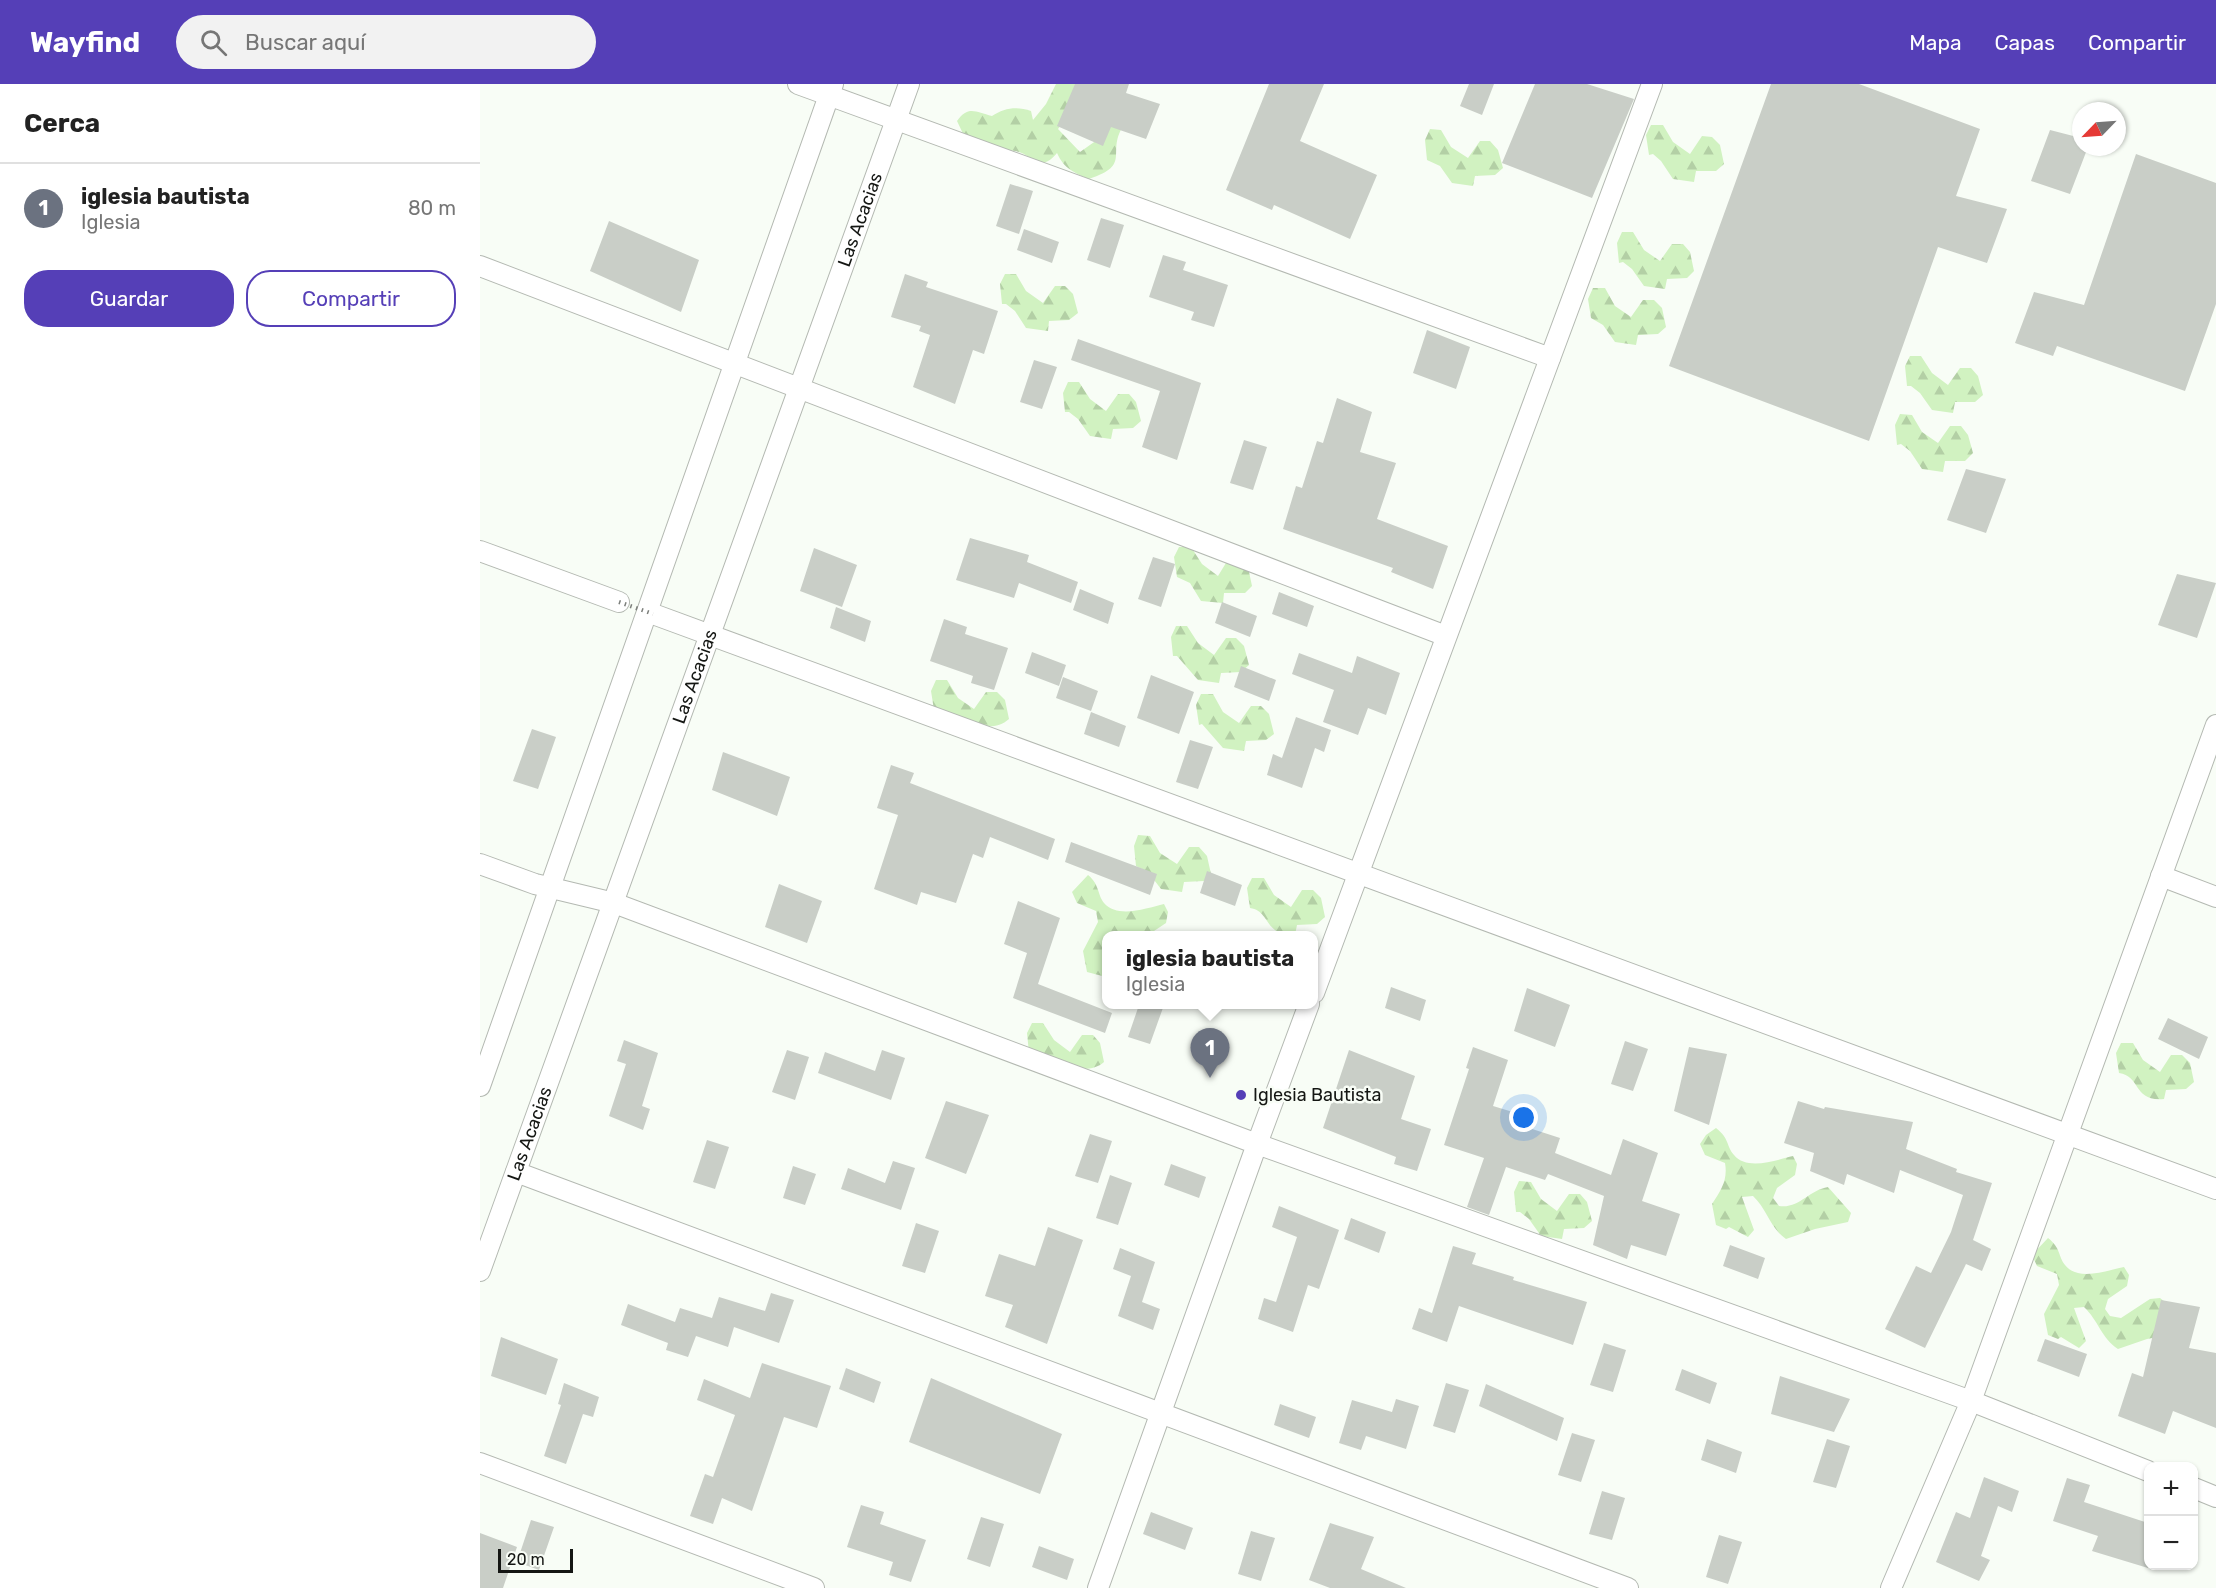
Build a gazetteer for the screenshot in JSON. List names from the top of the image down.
{
  "streets": {
    "street": ["Las Acacias"]
  },
  "places": ["Iglesia Bautista"],
  "scale_bar": "20 m",
  "north": "bottom left",
  "page": {
    "header": "Wayfind",
    "search": "Buscar aquí",
    "nav": ["Mapa", "Capas", "Compartir"],
    "heading": "Cerca",
    "list": [
      {
        "mark": "1",
        "name": "iglesia bautista",
        "note": "Iglesia",
        "value": "80 m"
      }
    ],
    "buttons": ["Guardar", "Compartir"],
    "popup": ["iglesia bautista", "Iglesia"],
    "pins": "1",
    "map_buttons": ["+", "−"],
    "scale": "20 m"
  }
}
